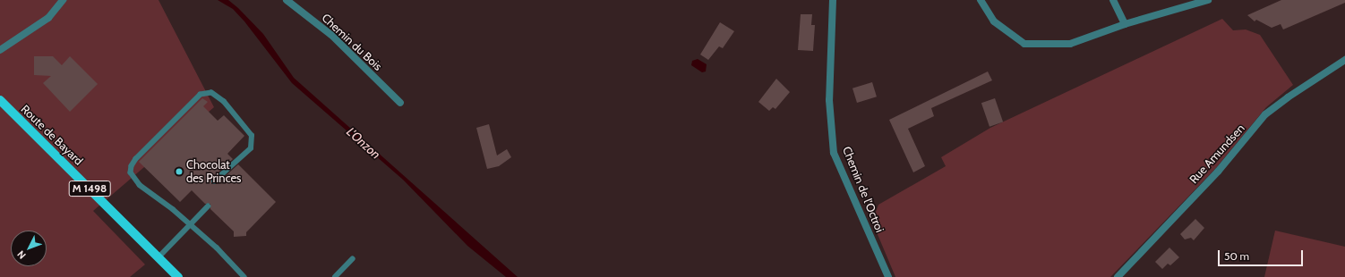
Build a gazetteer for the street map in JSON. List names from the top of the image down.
{
  "streets": {
    "main road": ["Route de Bayard", "M 1498"],
    "street": ["Chemin du Bois", "Rue Amundsen", "Chemin de l'Octroi"]
  },
  "water": ["L'Onzon"],
  "places": ["Chocolat des Princes"],
  "scale_bar": "50 m",
  "north": "bottom left"
}
